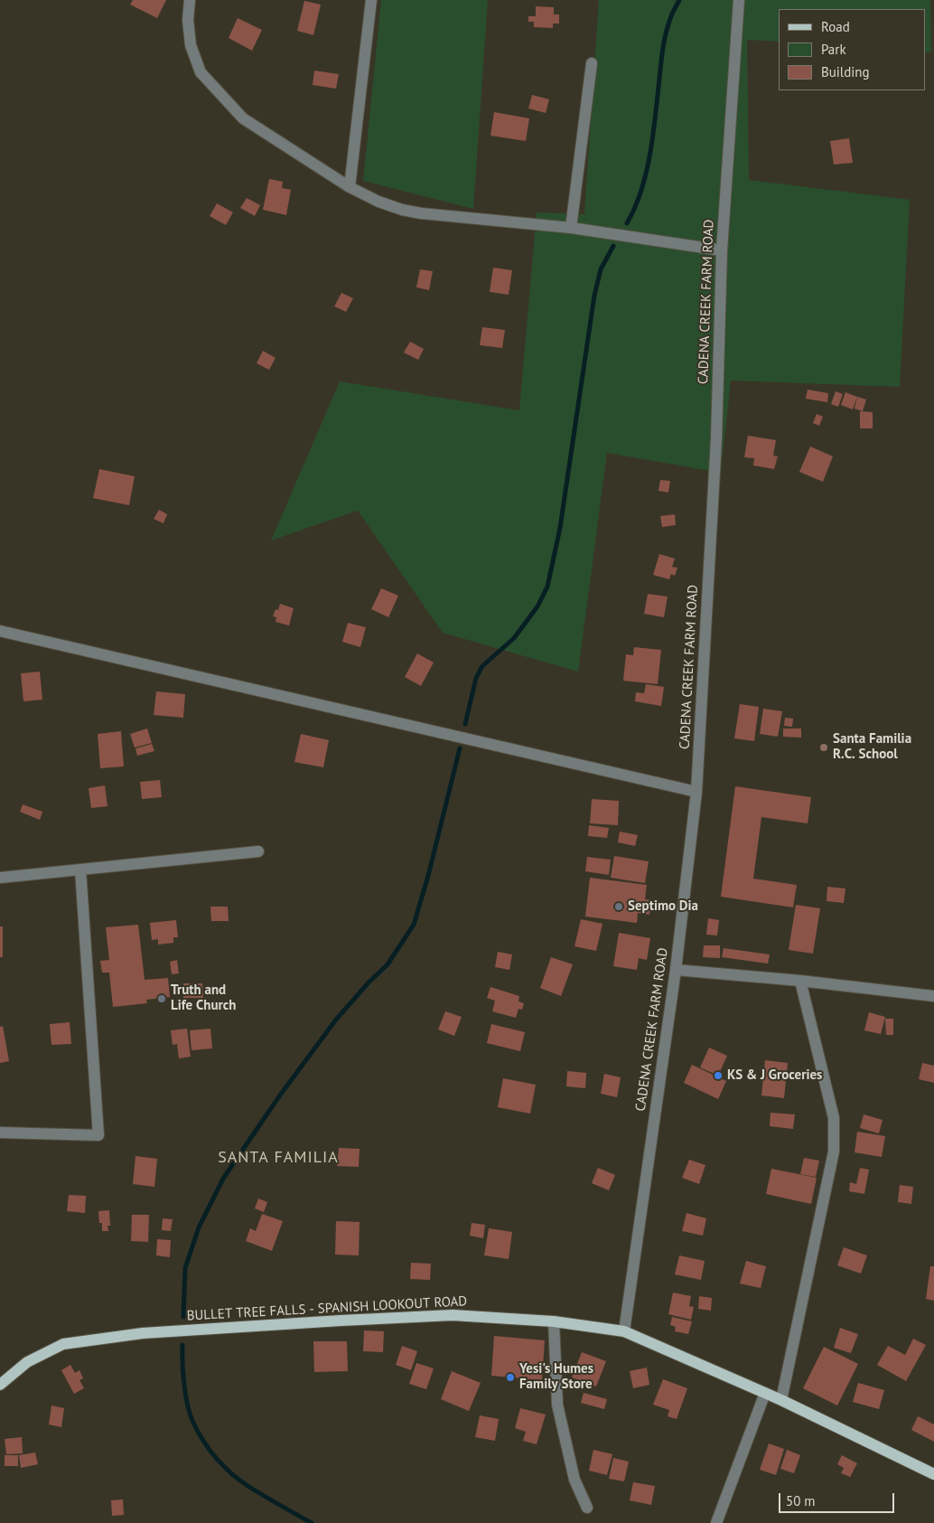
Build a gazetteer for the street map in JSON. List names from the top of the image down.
{
  "streets": {
    "main road": ["BULLET TREE FALLS - SPANISH LOOKOUT ROAD"],
    "street": ["CADENA CREEK FARM ROAD"]
  },
  "crossings": [
    ["CADENA CREEK FARM ROAD", "BULLET TREE FALLS - SPANISH LOOKOUT ROAD"]
  ],
  "districts": ["SANTA FAMILIA"],
  "places": [
    "Santa Familia R.C. School",
    "Septimo Dia",
    "Truth and Life Church",
    "KS & J Groceries",
    "Yesi's Humes Family Store"
  ],
  "legend": ["Road", "Park", "Building"],
  "scale_bar": "50 m"
}
